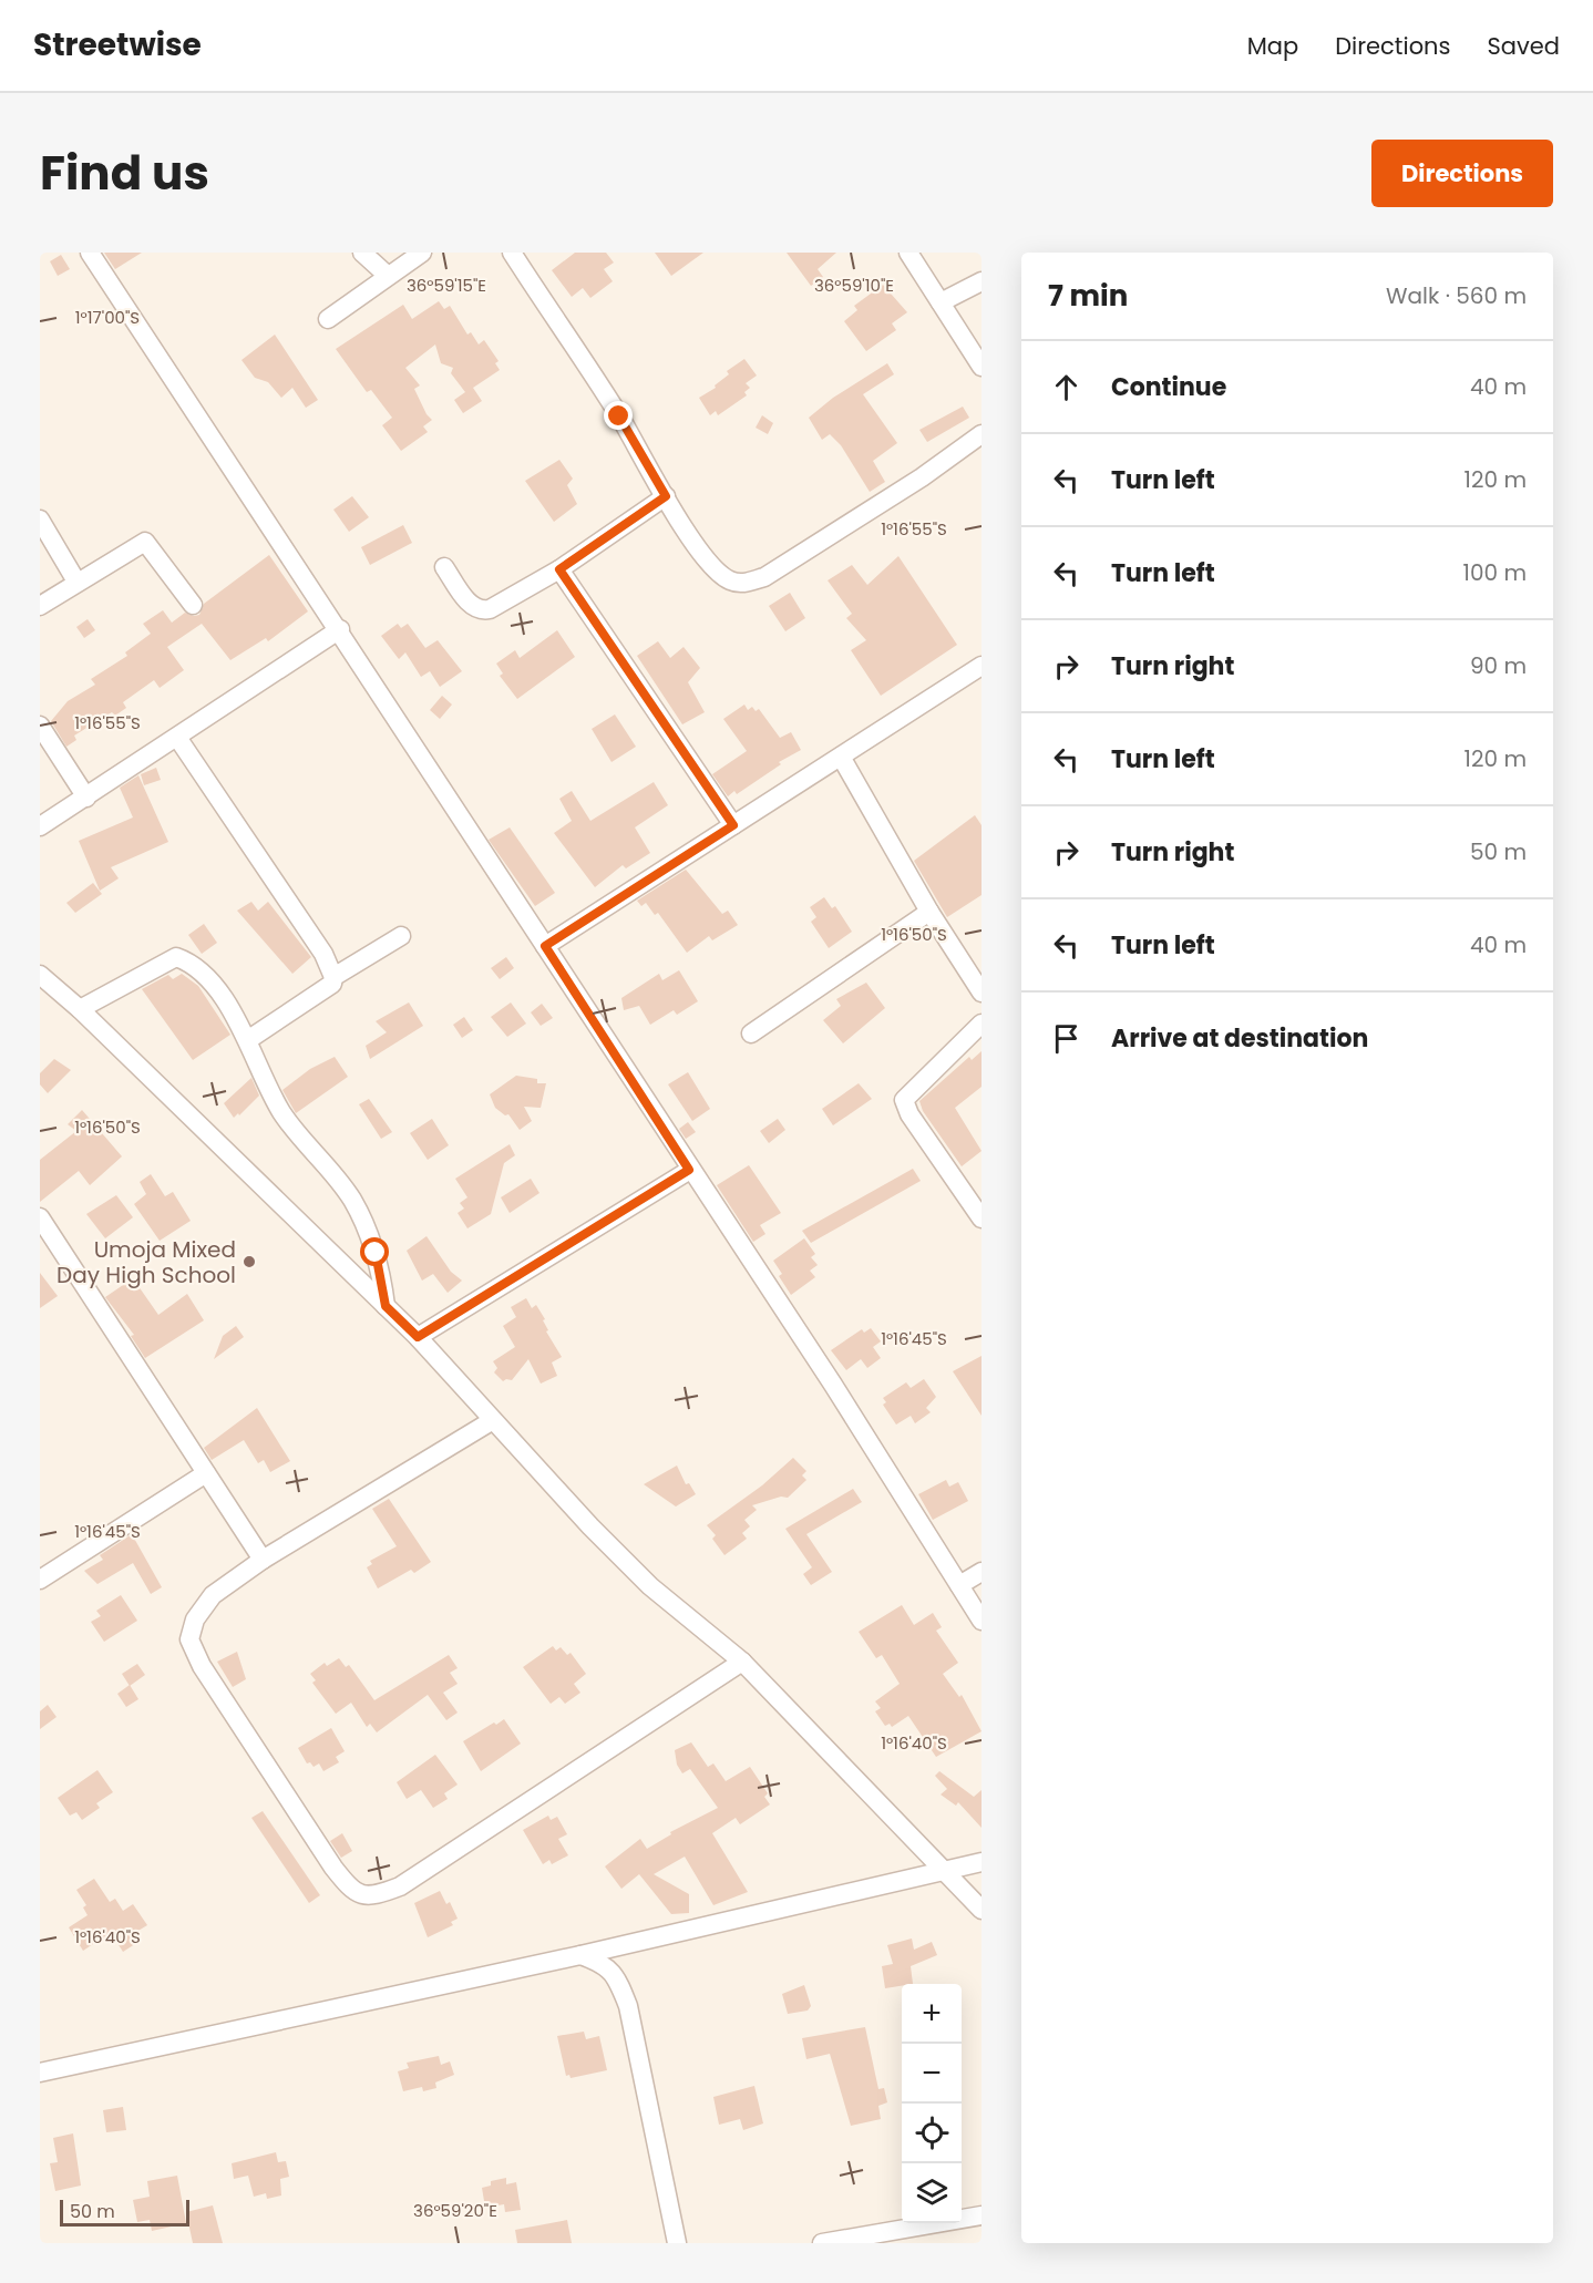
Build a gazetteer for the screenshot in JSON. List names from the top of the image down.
{
  "places": ["Umoja Mixed Day High School"],
  "scale_bar": "50 m",
  "page": {
    "header": "Streetwise",
    "nav": ["Map", "Directions", "Saved"],
    "title": "Find us",
    "buttons": "Directions",
    "heading": ["7 min", "Walk · 560 m"],
    "list": [
      ["Continue", "40 m"],
      ["Turn left", "120 m"],
      ["Turn left", "100 m"],
      ["Turn right", "90 m"],
      ["Turn left", "120 m"],
      ["Turn right", "50 m"],
      ["Turn left", "40 m"],
      "Arrive at destination"
    ],
    "map_buttons": ["+", "−"],
    "scale": "50 m"
  },
  "coordinates": [
    "36°59'15\"E",
    "36°59'10\"E",
    "1°17'00\"S",
    "1°16'55\"S",
    "1°16'50\"S",
    "1°16'45\"S",
    "1°16'40\"S",
    "36°59'20\"E"
  ]
}
